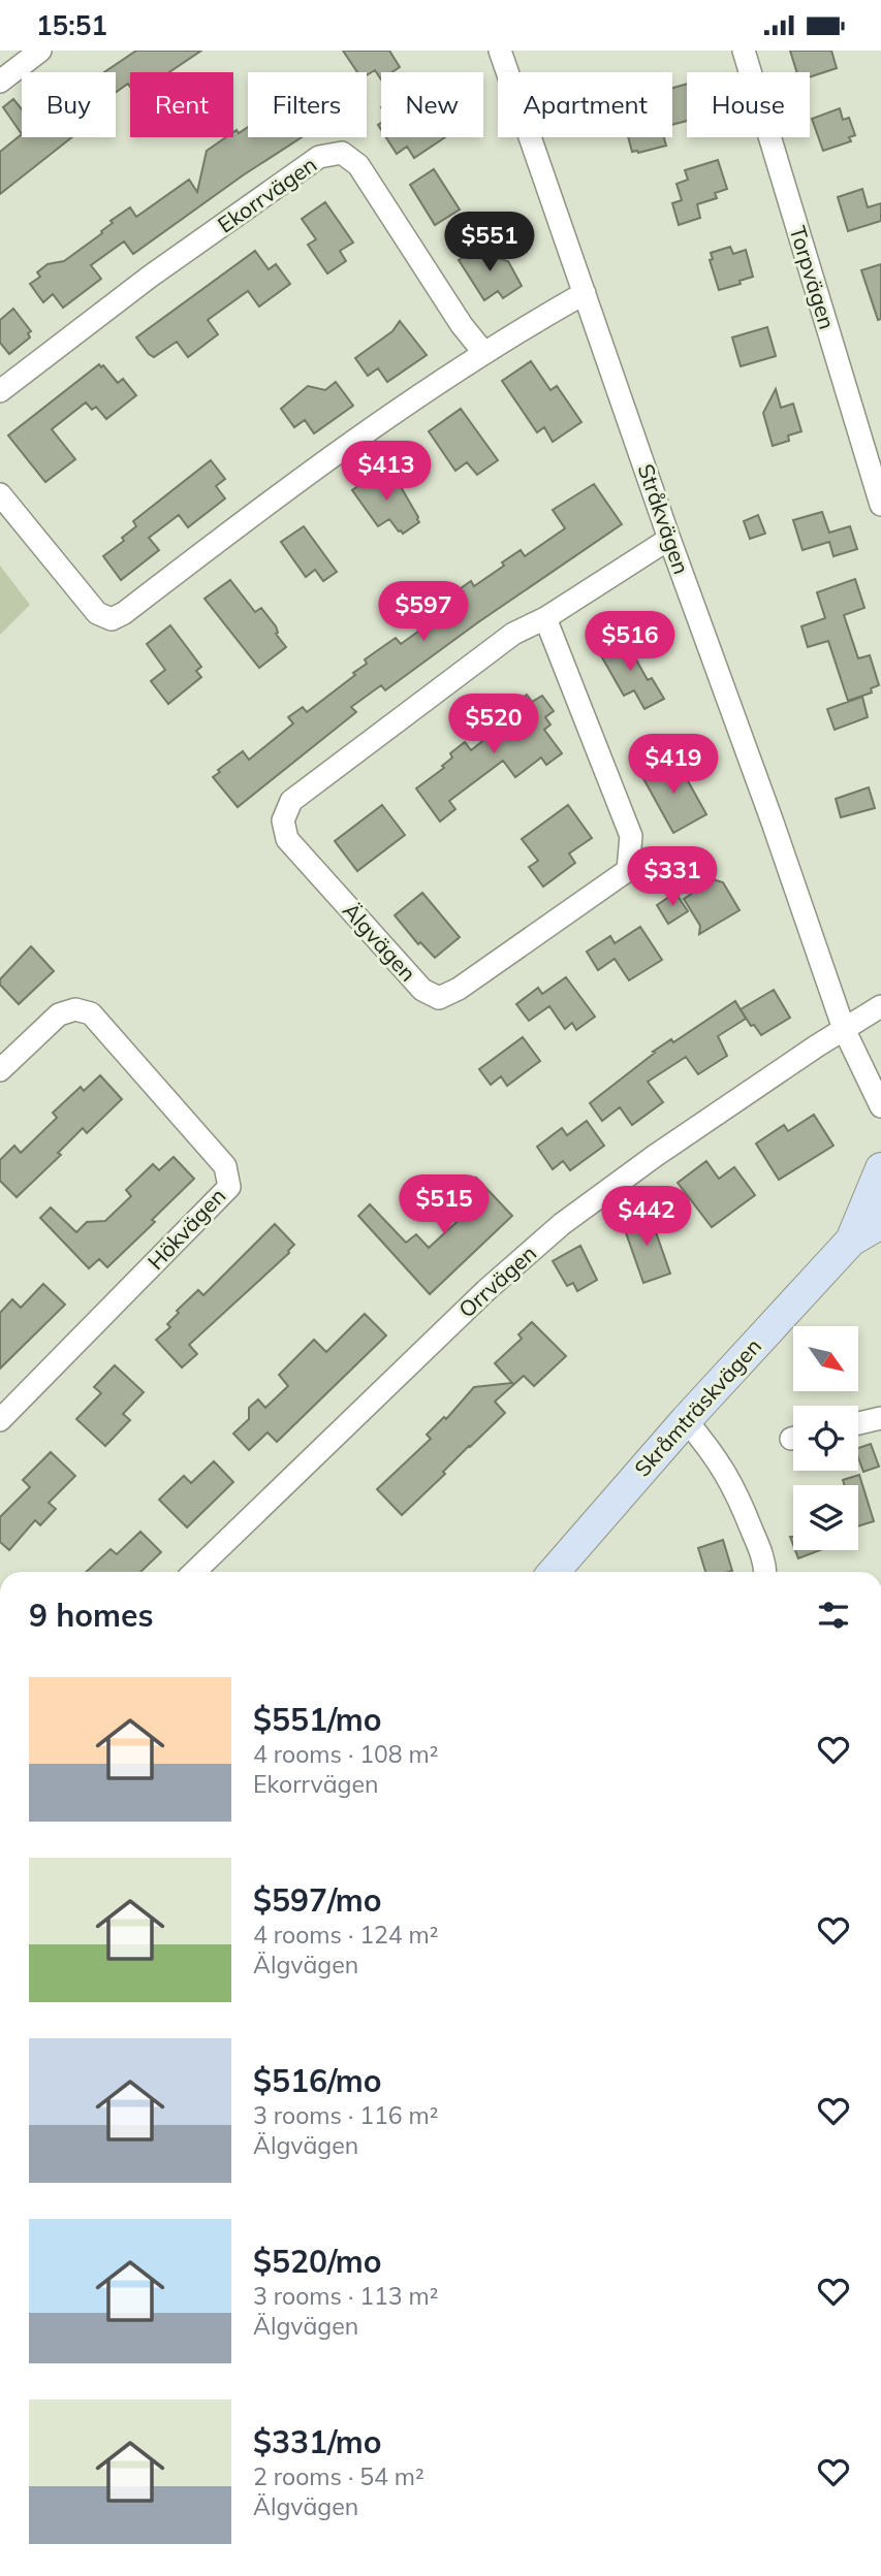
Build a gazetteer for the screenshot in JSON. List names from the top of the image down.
{
  "streets": {
    "main road": ["Skråmträskvägen"],
    "street": [
      "Ekorrvägen",
      "Torpvägen",
      "Stråkvägen",
      "Älgvägen",
      "Hökvägen",
      "Orrvägen"
    ]
  },
  "crossings": [
    ["Stråkvägen", "Älgvägen"],
    ["Stråkvägen", "Orrvägen"]
  ],
  "north": "bottom right",
  "page": {
    "status": "15:51",
    "chip": [
      "Buy",
      "Rent",
      "Filters",
      "New",
      "Apartment",
      "House"
    ],
    "price": [
      "$551",
      "$413",
      "$597",
      "$516",
      "$520",
      "$419",
      "$331",
      "$515",
      "$442"
    ],
    "heading": "9 homes",
    "list": [
      {
        "name": "$551/mo",
        "note": "4 rooms · 108 m² · Ekorrvägen"
      },
      {
        "name": "$597/mo",
        "note": "4 rooms · 124 m² · Älgvägen"
      },
      {
        "name": "$516/mo",
        "note": "3 rooms · 116 m² · Älgvägen"
      },
      {
        "name": "$520/mo",
        "note": "3 rooms · 113 m² · Älgvägen"
      },
      {
        "name": "$331/mo",
        "note": "2 rooms · 54 m² · Älgvägen"
      }
    ]
  }
}
